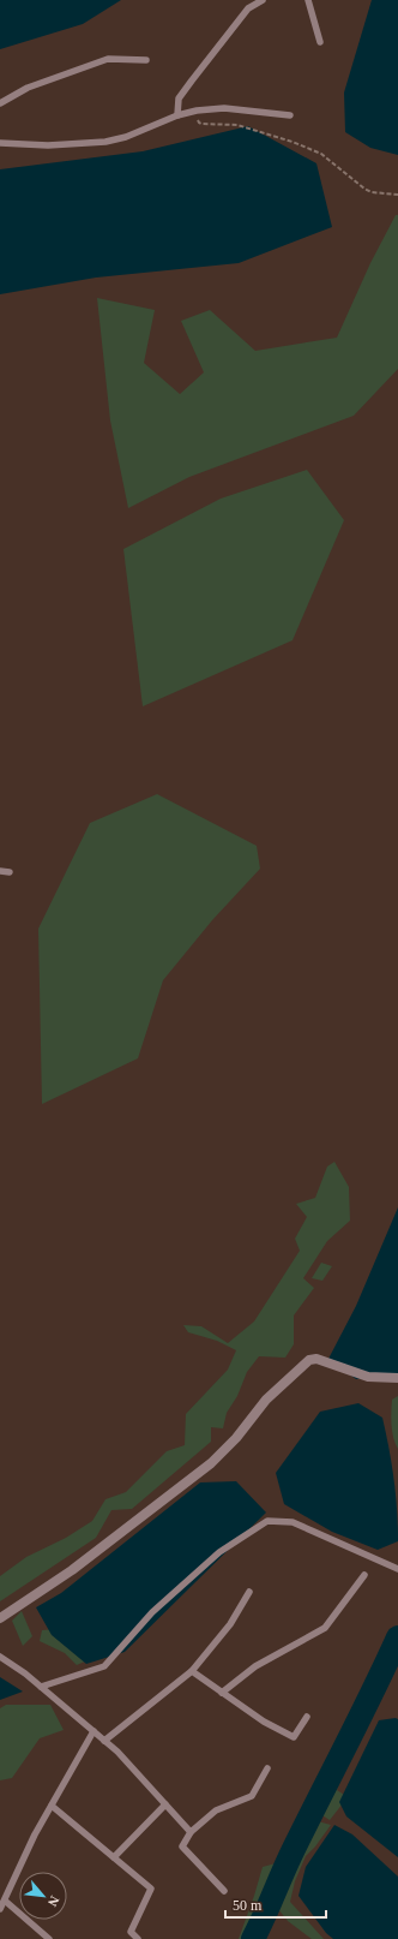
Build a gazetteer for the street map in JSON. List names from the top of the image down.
{
  "scale_bar": "50 m",
  "north": "bottom right"
}
